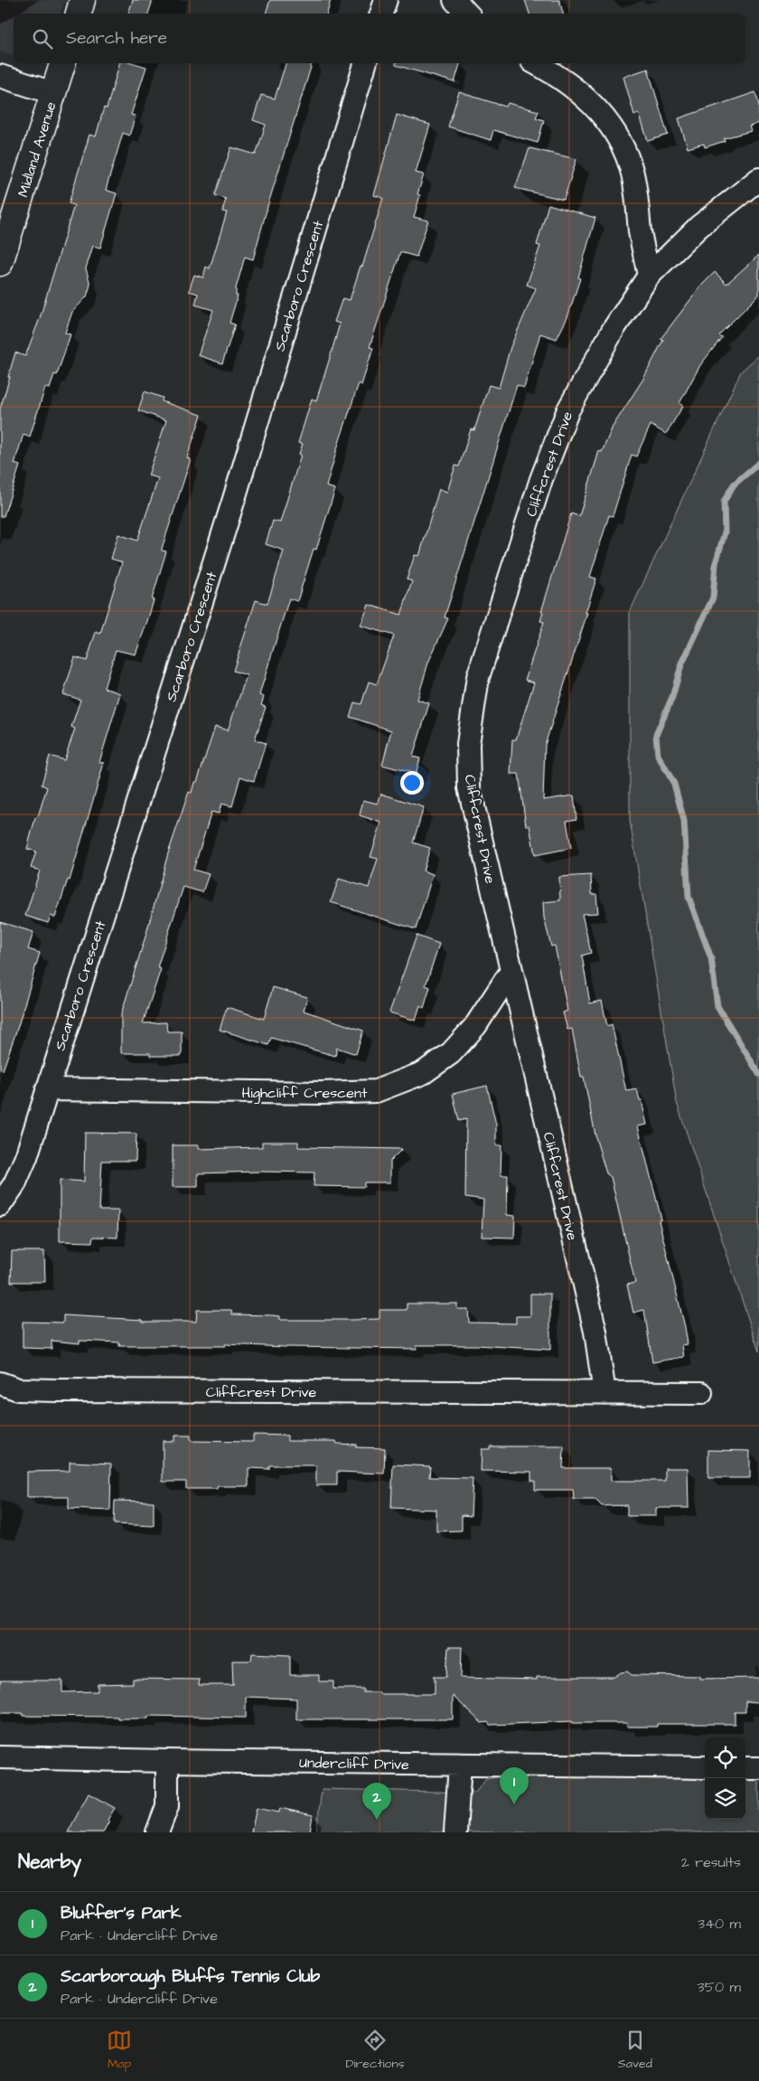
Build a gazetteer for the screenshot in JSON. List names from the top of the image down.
{
  "streets": {
    "street": [
      "Midland Avenue",
      "Scarboro Crescent",
      "Cliffcrest Drive",
      "Highcliff Crescent",
      "Undercliff Drive"
    ]
  },
  "crossings": [
    ["Scarboro Crescent", "Highcliff Crescent"],
    ["Cliffcrest Drive", "Highcliff Crescent"]
  ],
  "page": {
    "search": "Search here",
    "pins": ["1", "2"],
    "heading": ["Nearby", "2 results"],
    "list": [
      {
        "mark": "1",
        "name": "Bluffer's Park",
        "note": "Park · Undercliff Drive",
        "value": "340 m"
      },
      {
        "mark": "2",
        "name": "Scarborough Bluffs Tennis Club",
        "note": "Park · Undercliff Drive",
        "value": "350 m"
      }
    ],
    "nav": ["Map", "Directions", "Saved"]
  }
}
